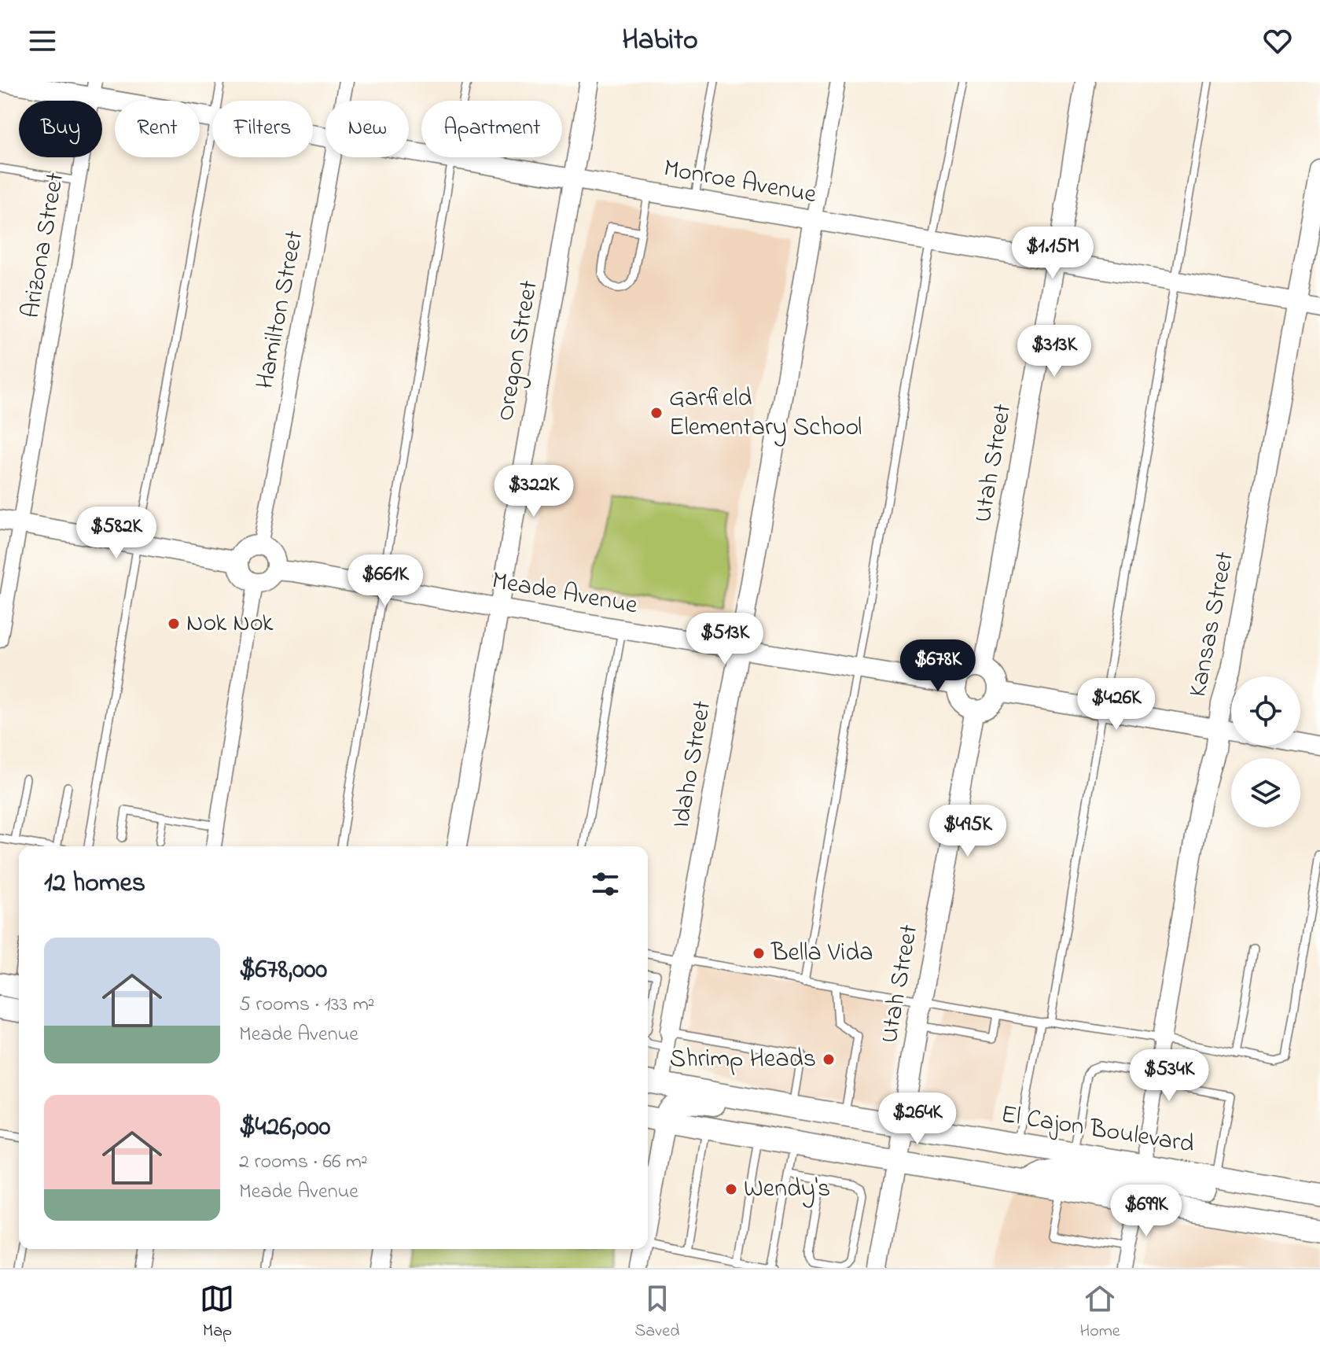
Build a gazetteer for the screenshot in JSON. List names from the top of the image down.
{
  "streets": {
    "main road": ["El Cajon Boulevard"],
    "street": [
      "Monroe Avenue",
      "Arizona Street",
      "Hamilton Street",
      "Oregon Street",
      "Utah Street",
      "Meade Avenue",
      "Kansas Street",
      "Idaho Street"
    ]
  },
  "crossings": [
    ["Monroe Avenue", "Arizona Street"],
    ["Monroe Avenue", "Oregon Street"],
    ["Monroe Avenue", "Utah Street"],
    ["Monroe Avenue", "Kansas Street"],
    ["Monroe Avenue", "Idaho Street"],
    ["Hamilton Street", "Meade Avenue"],
    ["Oregon Street", "Meade Avenue"],
    ["Utah Street", "Meade Avenue"],
    ["Utah Street", "El Cajon Boulevard"],
    ["Meade Avenue", "Idaho Street"],
    ["Kansas Street", "El Cajon Boulevard"],
    ["Idaho Street", "El Cajon Boulevard"]
  ],
  "places": [
    "Garfield Elementary School",
    "Nok Nok",
    "Bella Vida",
    "Shrimp Heads",
    "Wendy's"
  ],
  "page": {
    "header": "Habito",
    "chip": [
      "Buy",
      "Rent",
      "Filters",
      "New",
      "Apartment"
    ],
    "price": [
      "$1.15M",
      "$313K",
      "$322K",
      "$582K",
      "$661K",
      "$513K",
      "$678K",
      "$426K",
      "$495K",
      "$534K",
      "$264K",
      "$699K"
    ],
    "heading": "12 homes",
    "list": [
      {
        "name": "$678,000",
        "note": "5 rooms · 133 m² · Meade Avenue"
      },
      {
        "name": "$426,000",
        "note": "2 rooms · 66 m² · Meade Avenue"
      }
    ],
    "tabs": ["Map", "Saved", "Home"]
  }
}
